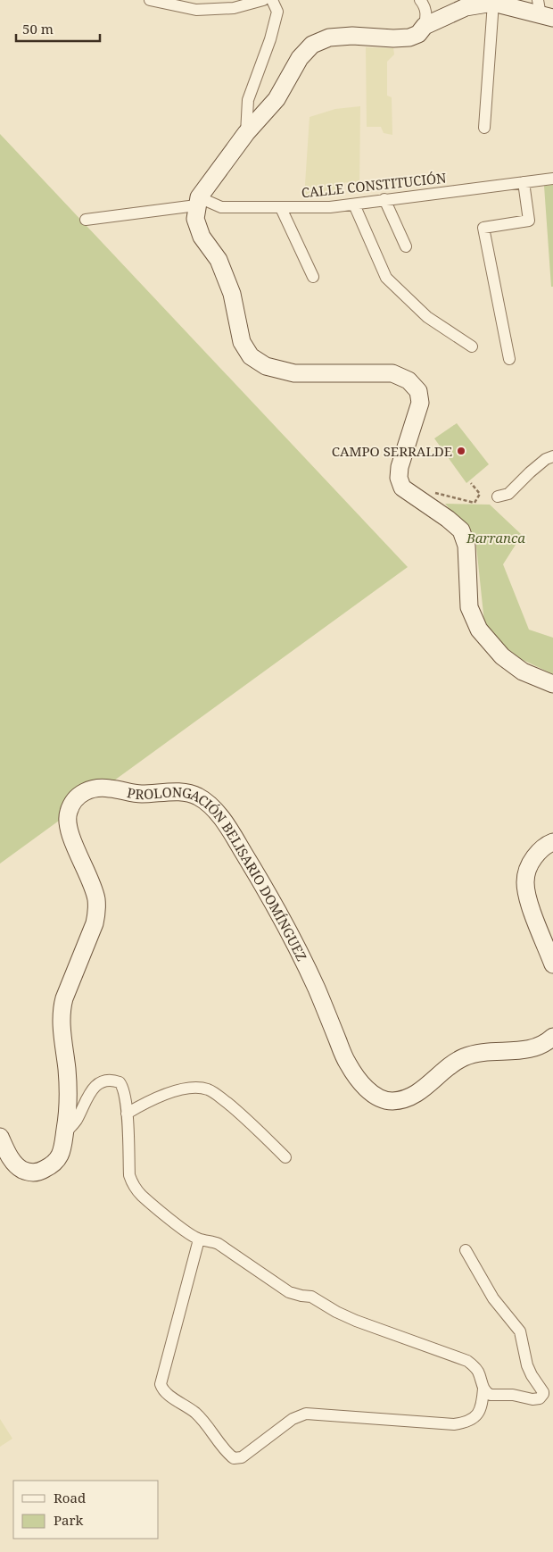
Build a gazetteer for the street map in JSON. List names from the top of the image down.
{
  "streets": {
    "main road": ["PROLONGACIÓN BELISARIO DOMÍNGUEZ"],
    "street": ["CALLE CONSTITUCIÓN"]
  },
  "parks": ["Barranca"],
  "places": ["CAMPO SERRALDE"],
  "legend": ["Road", "Park"],
  "scale_bar": "50 m"
}
